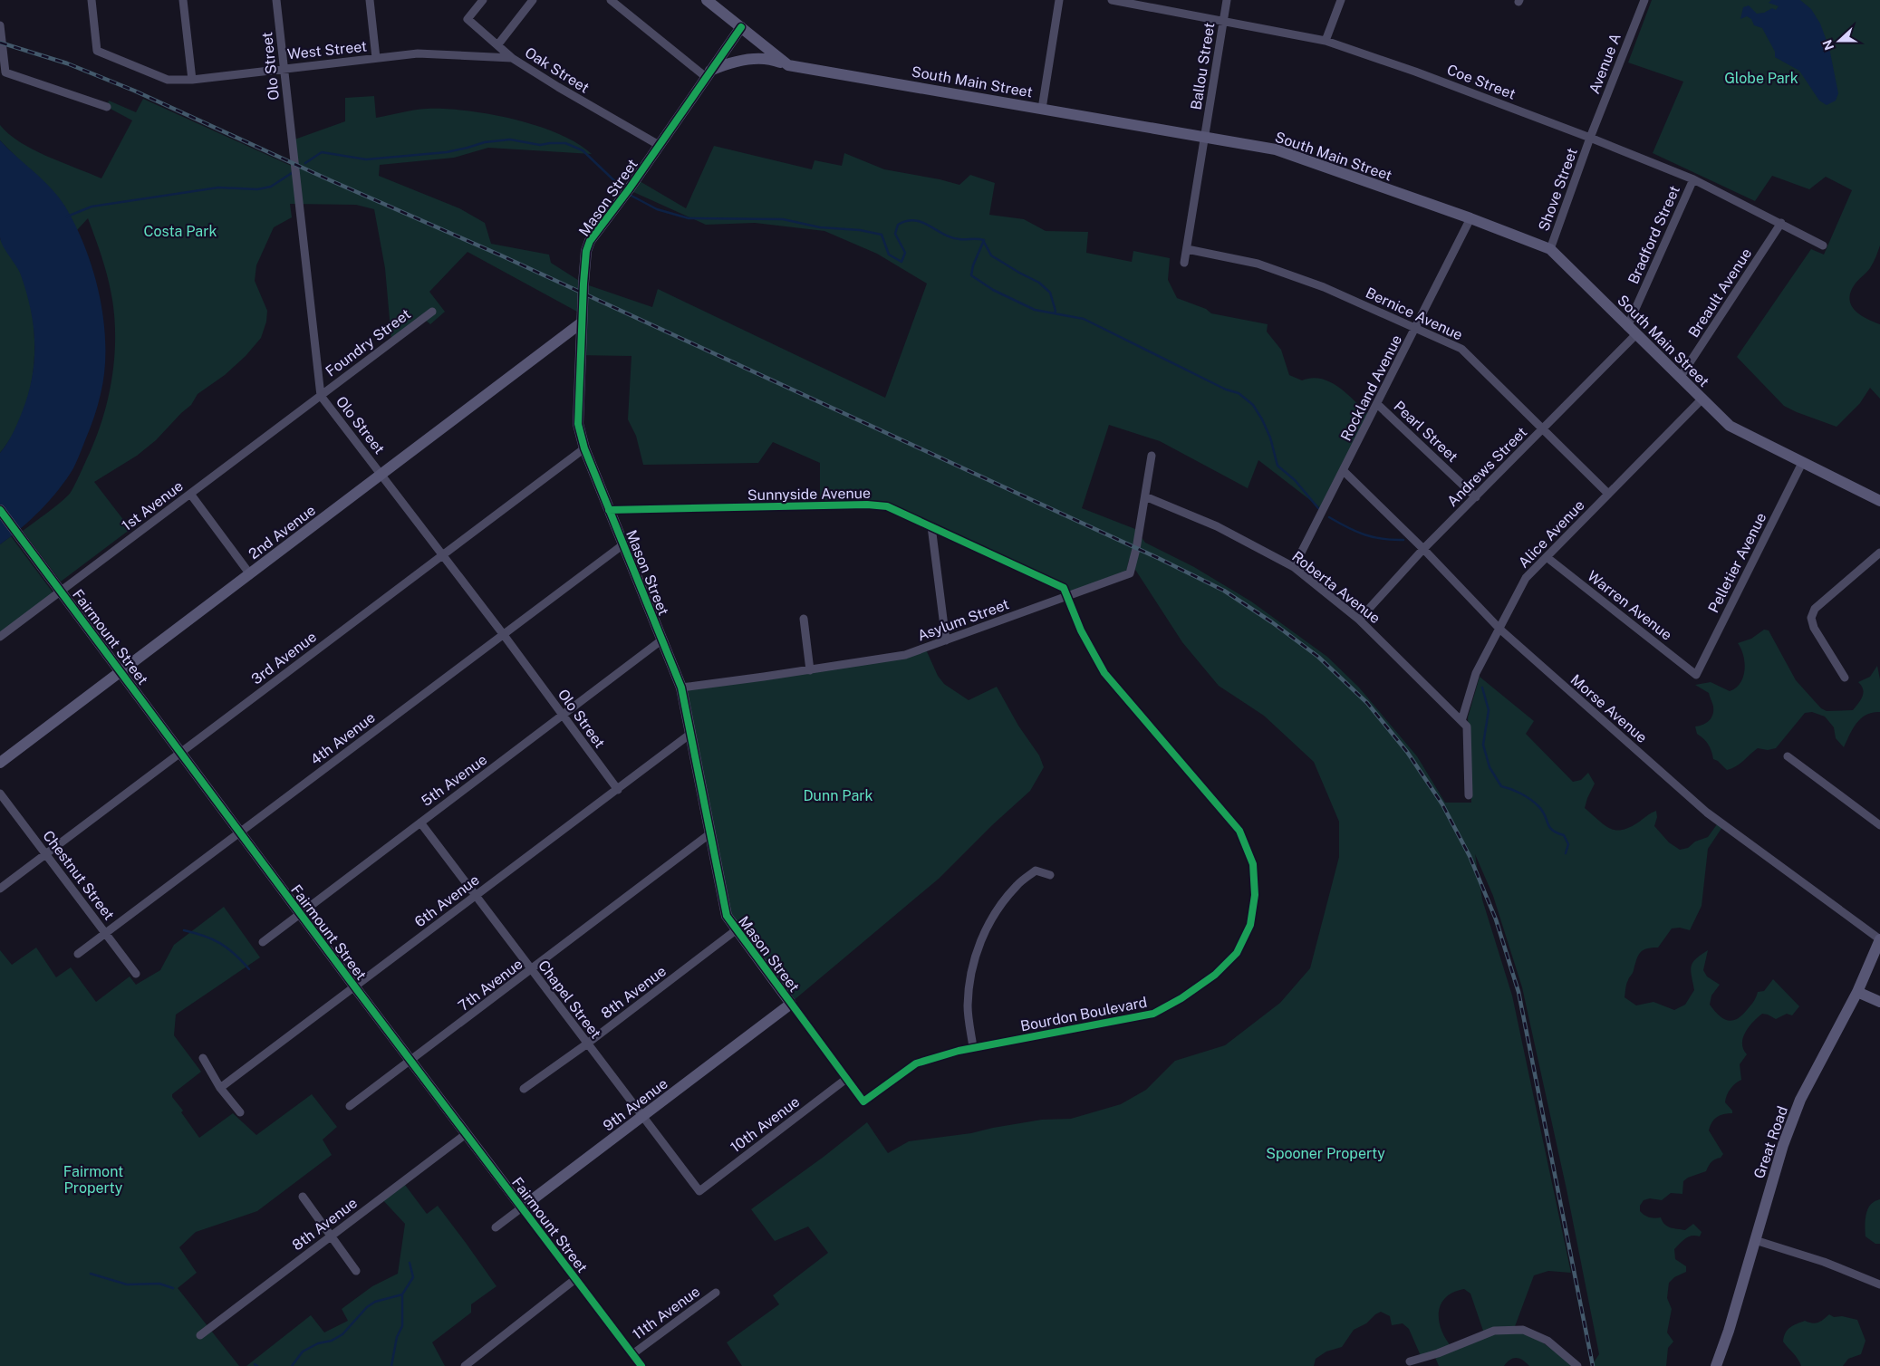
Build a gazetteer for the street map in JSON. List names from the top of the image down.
{
  "streets": {
    "street": [
      "West Street",
      "Avenue A",
      "Olo Street",
      "Ballou Street",
      "Oak Street",
      "South Main Street",
      "Coe Street",
      "Shove Street",
      "Mason Street",
      "Bradford Street",
      "Breault Avenue",
      "Bernice Avenue",
      "Foundry Street",
      "Rockland Avenue",
      "Pearl Street",
      "Andrews Street",
      "Sunnyside Avenue",
      "1st Avenue",
      "2nd Avenue",
      "Alice Avenue",
      "Pelletier Avenue",
      "Roberta Avenue",
      "Warren Avenue",
      "Asylum Street",
      "Fairmount Street",
      "3rd Avenue",
      "Morse Avenue",
      "4th Avenue",
      "5th Avenue",
      "Chestnut Street",
      "6th Avenue",
      "7th Avenue",
      "8th Avenue",
      "Chapel Street",
      "Bourdon Boulevard",
      "9th Avenue",
      "10th Avenue",
      "Great Road",
      "11th Avenue"
    ]
  },
  "crossings": [
    ["West Street", "Olo Street"],
    ["West Street", "Oak Street"],
    ["Avenue A", "Coe Street"],
    ["Avenue A", "Shove Street"],
    ["Olo Street", "Foundry Street"],
    ["Olo Street", "1st Avenue"],
    ["Olo Street", "2nd Avenue"],
    ["Olo Street", "3rd Avenue"],
    ["Olo Street", "4th Avenue"],
    ["Olo Street", "5th Avenue"],
    ["Olo Street", "6th Avenue"],
    ["Ballou Street", "South Main Street"],
    ["Ballou Street", "Coe Street"],
    ["Ballou Street", "Bernice Avenue"],
    ["Oak Street", "Mason Street"],
    ["South Main Street", "Shove Street"],
    ["South Main Street", "Mason Street"],
    ["South Main Street", "Bradford Street"],
    ["South Main Street", "Breault Avenue"],
    ["South Main Street", "Rockland Avenue"],
    ["South Main Street", "Andrews Street"],
    ["South Main Street", "Alice Avenue"],
    ["South Main Street", "Pelletier Avenue"],
    ["Coe Street", "Shove Street"],
    ["Coe Street", "Bradford Street"],
    ["Coe Street", "Breault Avenue"],
    ["Mason Street", "Sunnyside Avenue"],
    ["Mason Street", "2nd Avenue"],
    ["Mason Street", "Asylum Street"],
    ["Mason Street", "3rd Avenue"],
    ["Mason Street", "4th Avenue"],
    ["Mason Street", "5th Avenue"],
    ["Mason Street", "6th Avenue"],
    ["Mason Street", "7th Avenue"],
    ["Mason Street", "8th Avenue"],
    ["Mason Street", "Bourdon Boulevard"],
    ["Mason Street", "9th Avenue"],
    ["Mason Street", "10th Avenue"],
    ["Bradford Street", "Andrews Street"],
    ["Bernice Avenue", "Rockland Avenue"],
    ["Bernice Avenue", "Andrews Street"],
    ["Bernice Avenue", "Alice Avenue"],
    ["Foundry Street", "1st Avenue"],
    ["Rockland Avenue", "Pearl Street"],
    ["Rockland Avenue", "Roberta Avenue"],
    ["Rockland Avenue", "Morse Avenue"],
    ["Pearl Street", "Andrews Street"],
    ["Andrews Street", "Roberta Avenue"],
    ["Andrews Street", "Morse Avenue"],
    ["Sunnyside Avenue", "Asylum Street"],
    ["Sunnyside Avenue", "Bourdon Boulevard"],
    ["1st Avenue", "Fairmount Street"],
    ["2nd Avenue", "Fairmount Street"],
    ["Alice Avenue", "Roberta Avenue"],
    ["Alice Avenue", "Warren Avenue"],
    ["Alice Avenue", "Morse Avenue"],
    ["Pelletier Avenue", "Warren Avenue"],
    ["Roberta Avenue", "Asylum Street"],
    ["Asylum Street", "Bourdon Boulevard"],
    ["Fairmount Street", "3rd Avenue"],
    ["Fairmount Street", "4th Avenue"],
    ["Fairmount Street", "5th Avenue"],
    ["Fairmount Street", "6th Avenue"],
    ["Fairmount Street", "7th Avenue"],
    ["Fairmount Street", "8th Avenue"],
    ["Fairmount Street", "9th Avenue"],
    ["Fairmount Street", "11th Avenue"],
    ["3rd Avenue", "Chestnut Street"],
    ["Morse Avenue", "Great Road"],
    ["4th Avenue", "Chestnut Street"],
    ["5th Avenue", "Chapel Street"],
    ["6th Avenue", "Chapel Street"],
    ["7th Avenue", "Chapel Street"],
    ["8th Avenue", "Chapel Street"],
    ["Chapel Street", "9th Avenue"],
    ["Chapel Street", "10th Avenue"]
  ],
  "parks": [
    "Globe Park",
    "Costa Park",
    "Dunn Park",
    "Spooner Property",
    "Fairmont Property"
  ],
  "north": "left"
}
